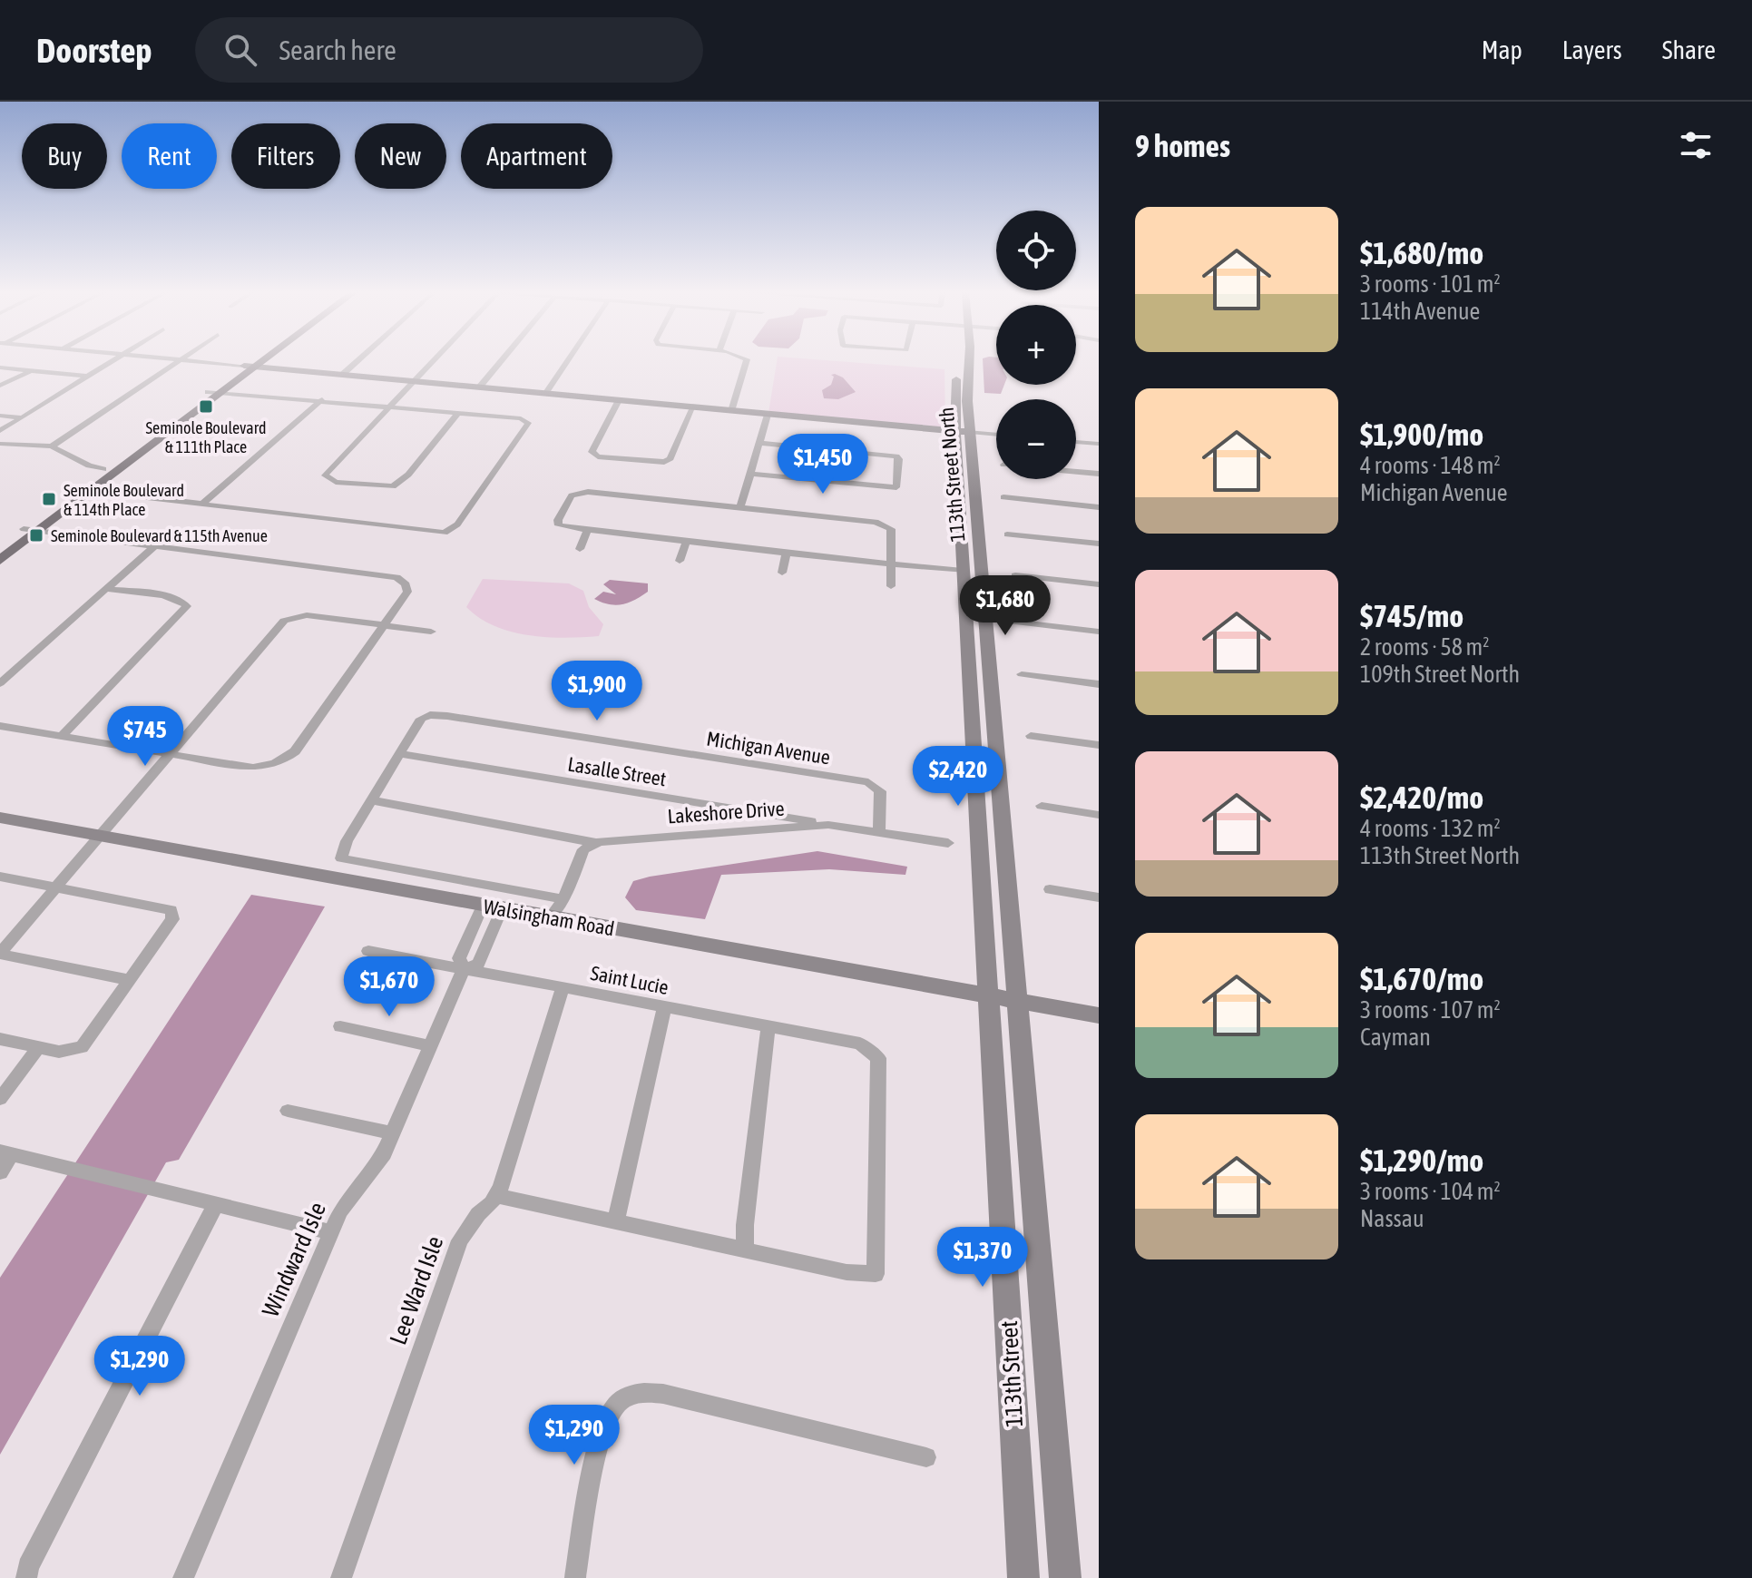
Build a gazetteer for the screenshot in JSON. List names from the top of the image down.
{
  "streets": {
    "main road": ["113th Street North", "Walsingham Road", "113th Street"],
    "street": [
      "Michigan Avenue",
      "Lasalle Street",
      "Lakeshore Drive",
      "Saint Lucie",
      "Windward Isle",
      "Lee Ward Isle"
    ]
  },
  "crossings": [
    ["113th Street North", "Walsingham Road"],
    ["113th Street North", "113th Street"],
    ["Michigan Avenue", "Lasalle Street"],
    ["Michigan Avenue", "Lakeshore Drive"],
    ["Lasalle Street", "Lakeshore Drive"],
    ["Walsingham Road", "Windward Isle"],
    ["Walsingham Road", "113th Street"],
    ["Saint Lucie", "Windward Isle"],
    ["Saint Lucie", "Lee Ward Isle"]
  ],
  "places": {
    "transit": ["Seminole Boulevard & 111th Place", "Seminole Boulevard & 114th Place", "Seminole Boulevard & 115th Avenue"]
  },
  "page": {
    "header": "Doorstep",
    "search": "Search here",
    "nav": ["Map", "Layers", "Share"],
    "heading": "9 homes",
    "chip": [
      "Buy",
      "Rent",
      "Filters",
      "New",
      "Apartment"
    ],
    "list": [
      {
        "name": "$1,680/mo",
        "note": "3 rooms · 101 m² · 114th Avenue"
      },
      {
        "name": "$1,900/mo",
        "note": "4 rooms · 148 m² · Michigan Avenue"
      },
      {
        "name": "$745/mo",
        "note": "2 rooms · 58 m² · 109th Street North"
      },
      {
        "name": "$2,420/mo",
        "note": "4 rooms · 132 m² · 113th Street North"
      },
      {
        "name": "$1,670/mo",
        "note": "3 rooms · 107 m² · Cayman"
      },
      {
        "name": "$1,290/mo",
        "note": "3 rooms · 104 m² · Nassau"
      }
    ],
    "map_buttons": ["+", "−"],
    "price": [
      "$1,450",
      "$1,680",
      "$1,900",
      "$745",
      "$2,420",
      "$1,670",
      "$1,370",
      "$1,290",
      "$1,290"
    ]
  }
}
